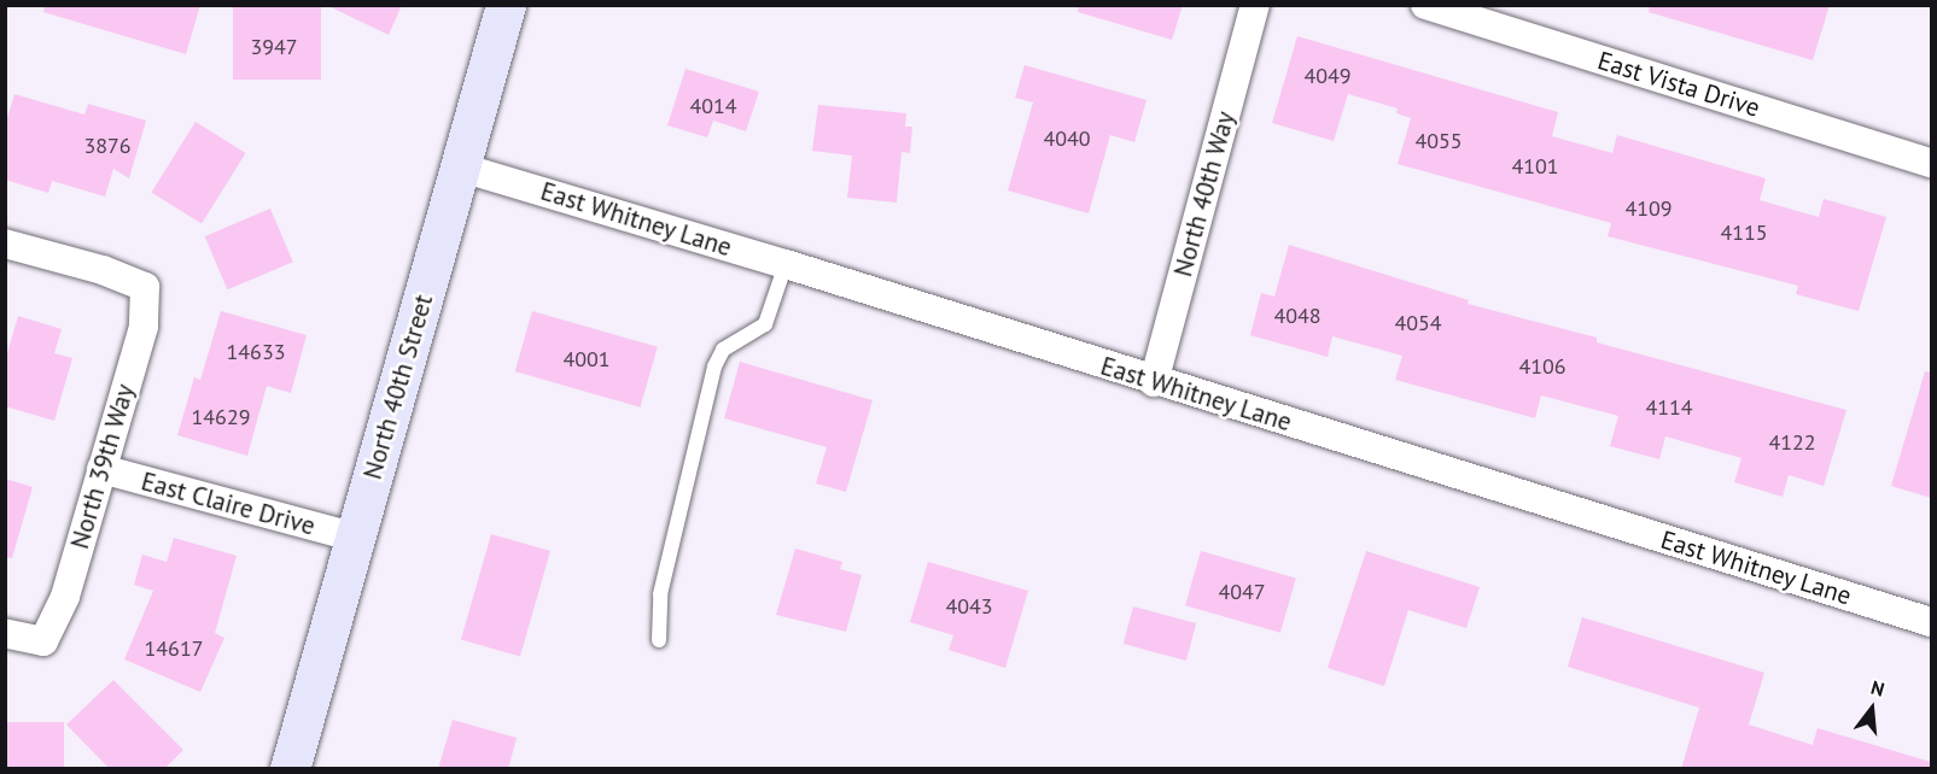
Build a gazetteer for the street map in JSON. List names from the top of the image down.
{
  "streets": {
    "main road": ["North 40th Street"],
    "street": [
      "East Vista Drive",
      "North 40th Way",
      "East Whitney Lane",
      "North 39th Way",
      "East Claire Drive"
    ]
  },
  "crossings": [
    ["North 40th Way", "East Whitney Lane"],
    ["East Whitney Lane", "North 40th Street"],
    ["North 40th Street", "East Claire Drive"],
    ["North 39th Way", "East Claire Drive"]
  ],
  "house_numbers": [
    "3947",
    "4049",
    "4014",
    "4040",
    "4055",
    "3876",
    "4101",
    "4109",
    "4115",
    "4048",
    "4054",
    "14633",
    "4001",
    "4106",
    "4114",
    "14629",
    "4122",
    "4047",
    "4043",
    "14617"
  ],
  "north": "top"
}
